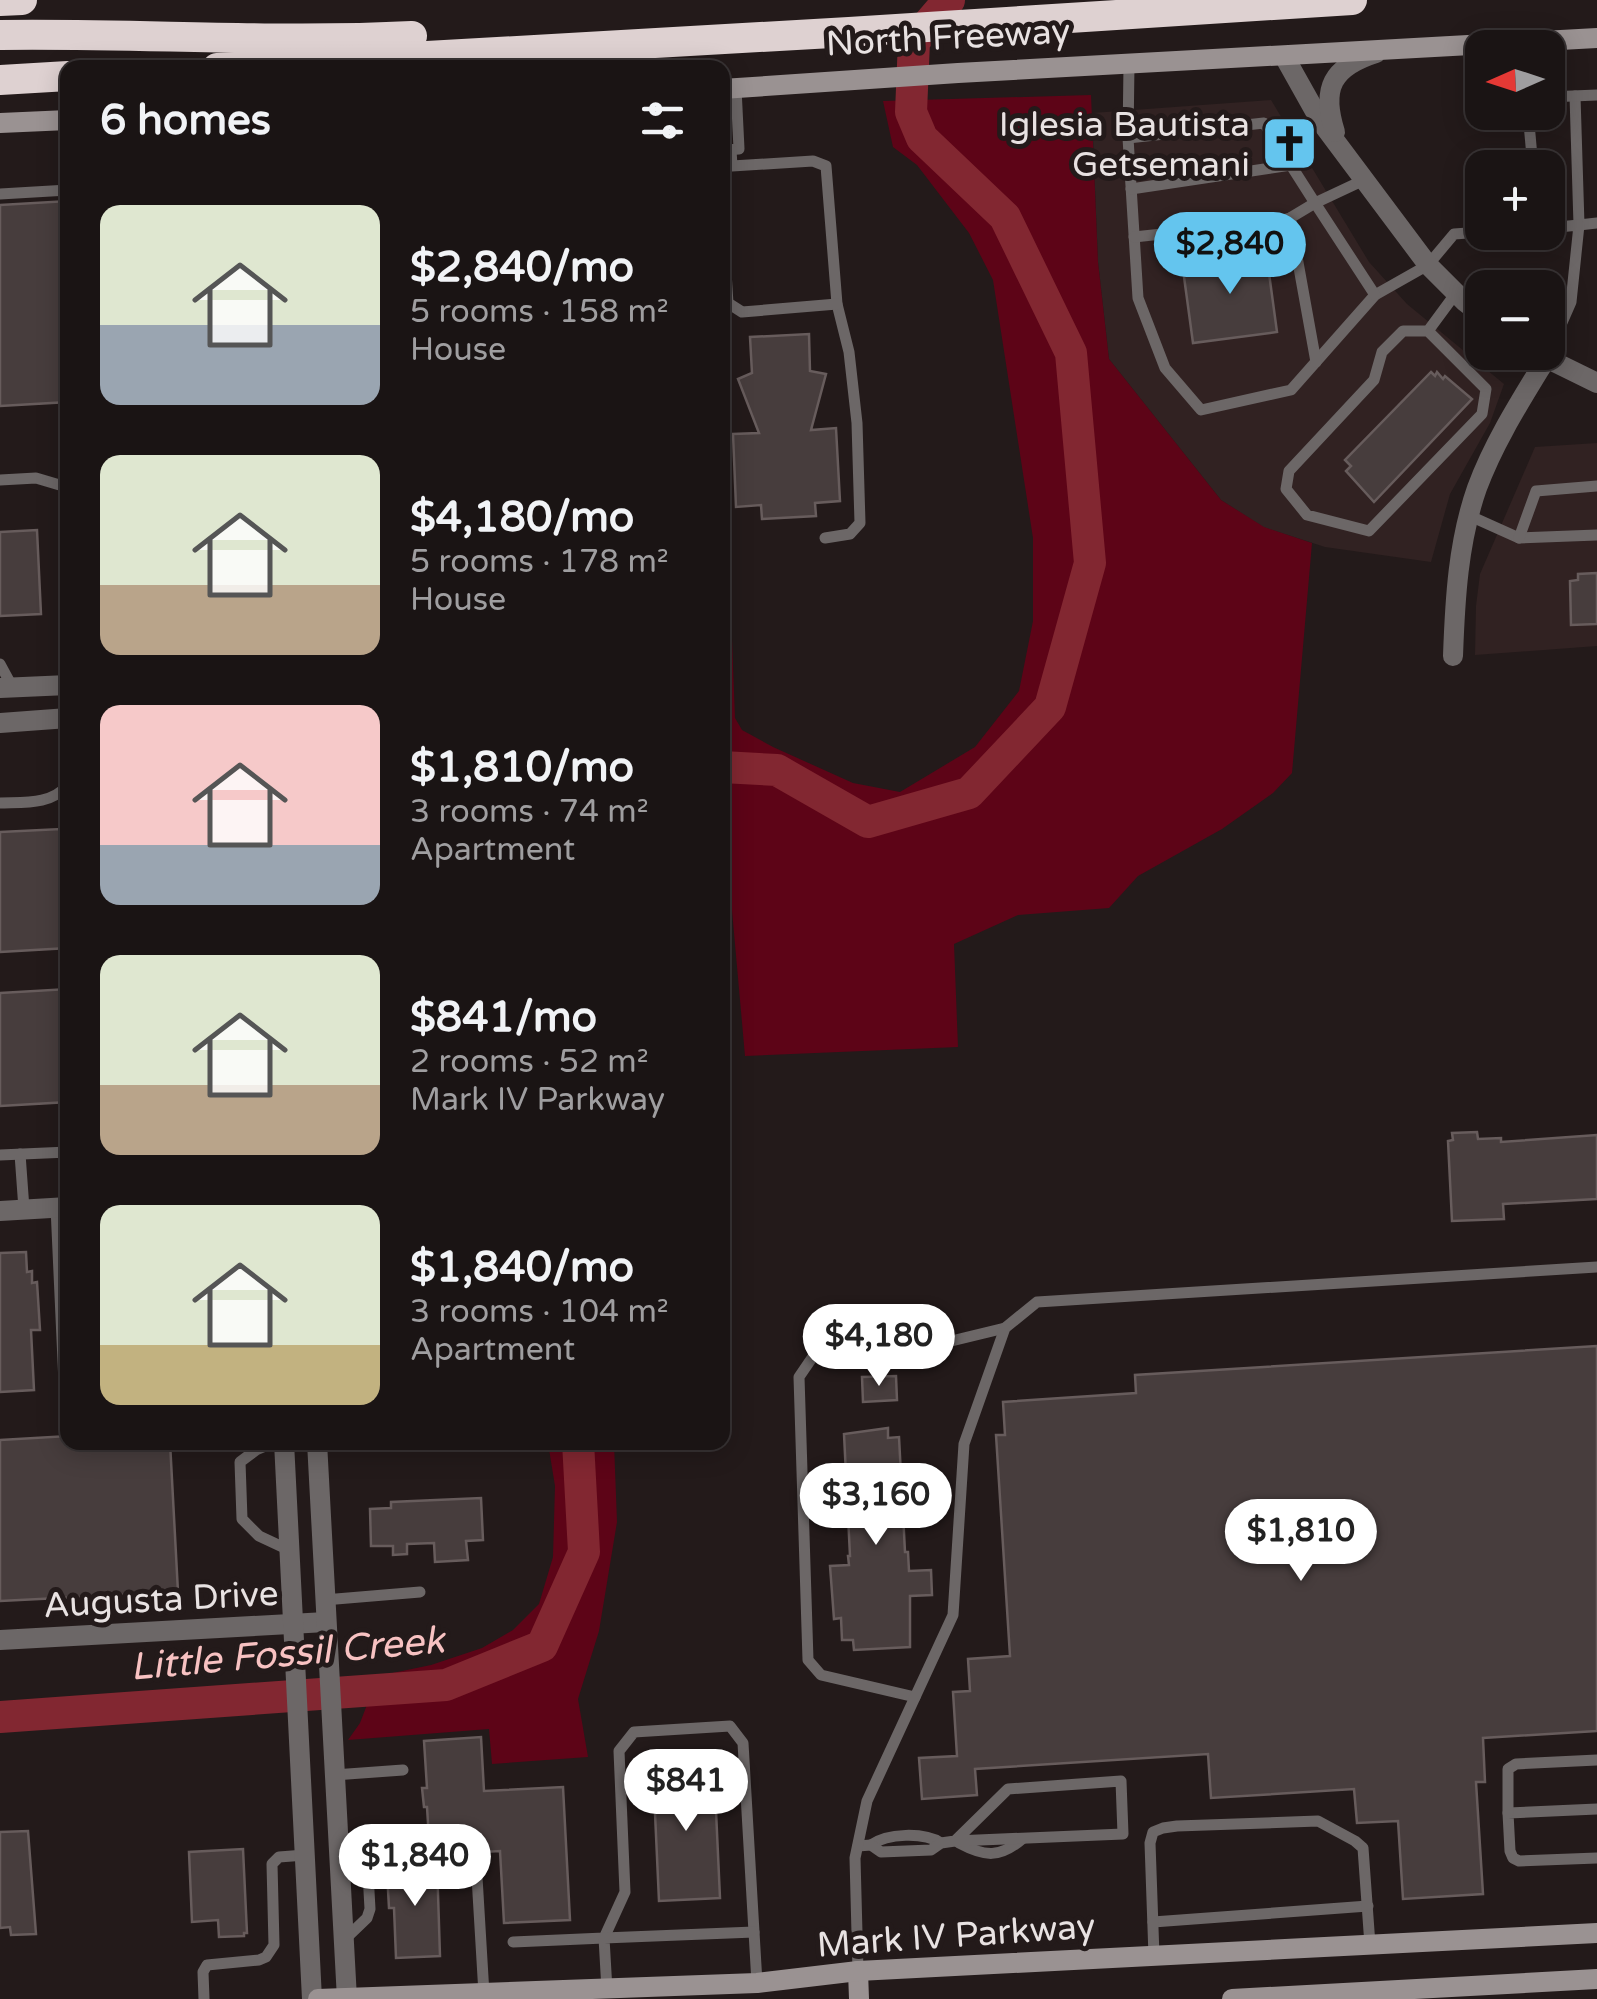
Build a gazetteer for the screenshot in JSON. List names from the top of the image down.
{
  "streets": {
    "highway": ["North Freeway"],
    "main road": ["Mark IV Parkway"],
    "street": ["Augusta Drive"]
  },
  "water": ["Little Fossil Creek"],
  "places": {
    "church": ["Iglesia Bautista Getsemani"]
  },
  "north": "left",
  "page": {
    "map_buttons": ["+", "−"],
    "heading": "6 homes",
    "list": [
      {
        "name": "$2,840/mo",
        "note": "5 rooms · 158 m² · House"
      },
      {
        "name": "$4,180/mo",
        "note": "5 rooms · 178 m² · House"
      },
      {
        "name": "$1,810/mo",
        "note": "3 rooms · 74 m² · Apartment"
      },
      {
        "name": "$841/mo",
        "note": "2 rooms · 52 m² · Mark IV Parkway"
      },
      {
        "name": "$1,840/mo",
        "note": "3 rooms · 104 m² · Apartment"
      }
    ],
    "price": [
      "$2,840",
      "$4,180",
      "$3,160",
      "$1,810",
      "$841",
      "$1,840"
    ]
  }
}
